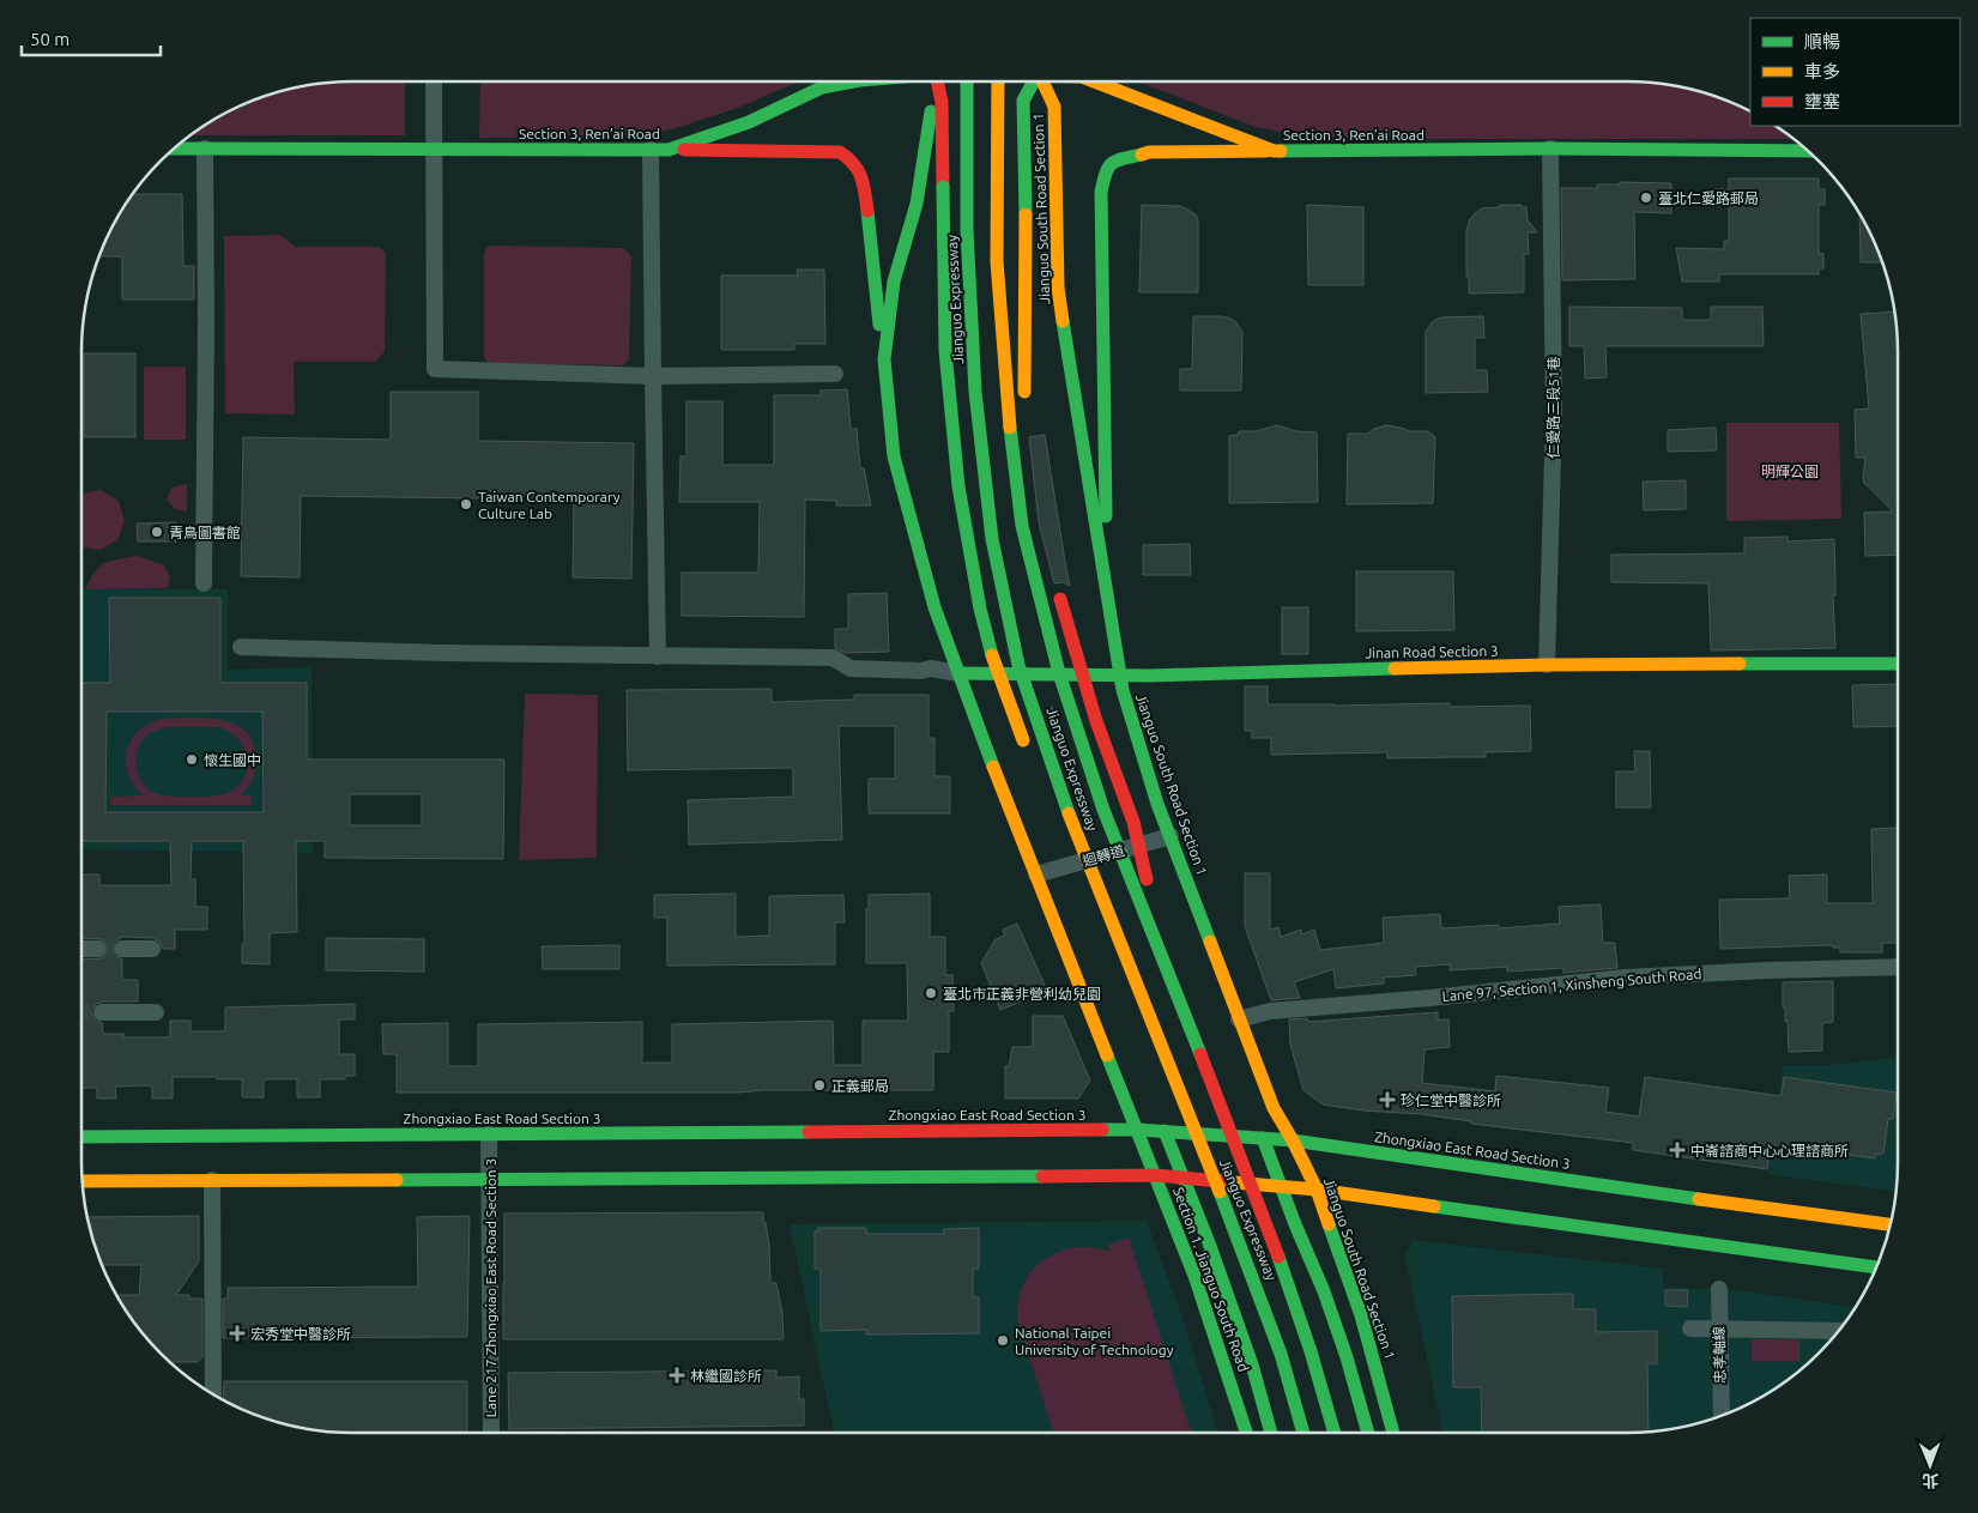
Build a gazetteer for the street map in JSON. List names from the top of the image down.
{
  "streets": {
    "main road": [
      "Section 3, Ren’ai Road",
      "Jianguo South Road Section 1",
      "Jianguo Expressway",
      "Jinan Road Section 3",
      "Zhongxiao East Road Section 3",
      "Section 1. Jianguo South Road"
    ],
    "street": [
      "仁愛路三段51巷",
      "迴轉道",
      "Lane 97, Section 1, Xinsheng South Road",
      "Lane 217 Zhongxiao East Road Section 3",
      "忠孝軸線"
    ]
  },
  "crossings": [
    ["Section 3, Ren’ai Road", "仁愛路三段51巷"],
    ["Jianguo South Road Section 1", "Jinan Road Section 3"],
    ["Jianguo South Road Section 1", "迴轉道"],
    ["Jianguo South Road Section 1", "Lane 97, Section 1, Xinsheng South Road"],
    ["Jianguo South Road Section 1", "Zhongxiao East Road Section 3"],
    ["仁愛路三段51巷", "Jinan Road Section 3"],
    ["Zhongxiao East Road Section 3", "Section 1. Jianguo South Road"],
    ["Zhongxiao East Road Section 3", "Lane 217 Zhongxiao East Road Section 3"]
  ],
  "parks": ["明輝公園"],
  "places": {
    "other": [
      "臺北仁愛路郵局",
      "Taiwan Contemporary Culture Lab",
      "青鳥圖書館",
      "懷生國中",
      "臺北市正義非營利幼兒園",
      "正義郵局",
      "National Taipei University of Technology"
    ],
    "health": [
      "珍仁堂中醫診所",
      "中崙諮商中心心理諮商所",
      "宏秀堂中醫診所",
      "林繼國診所"
    ]
  },
  "legend": ["順暢", "車多", "壅塞"],
  "scale_bar": "50 m",
  "north": "bottom"
}
